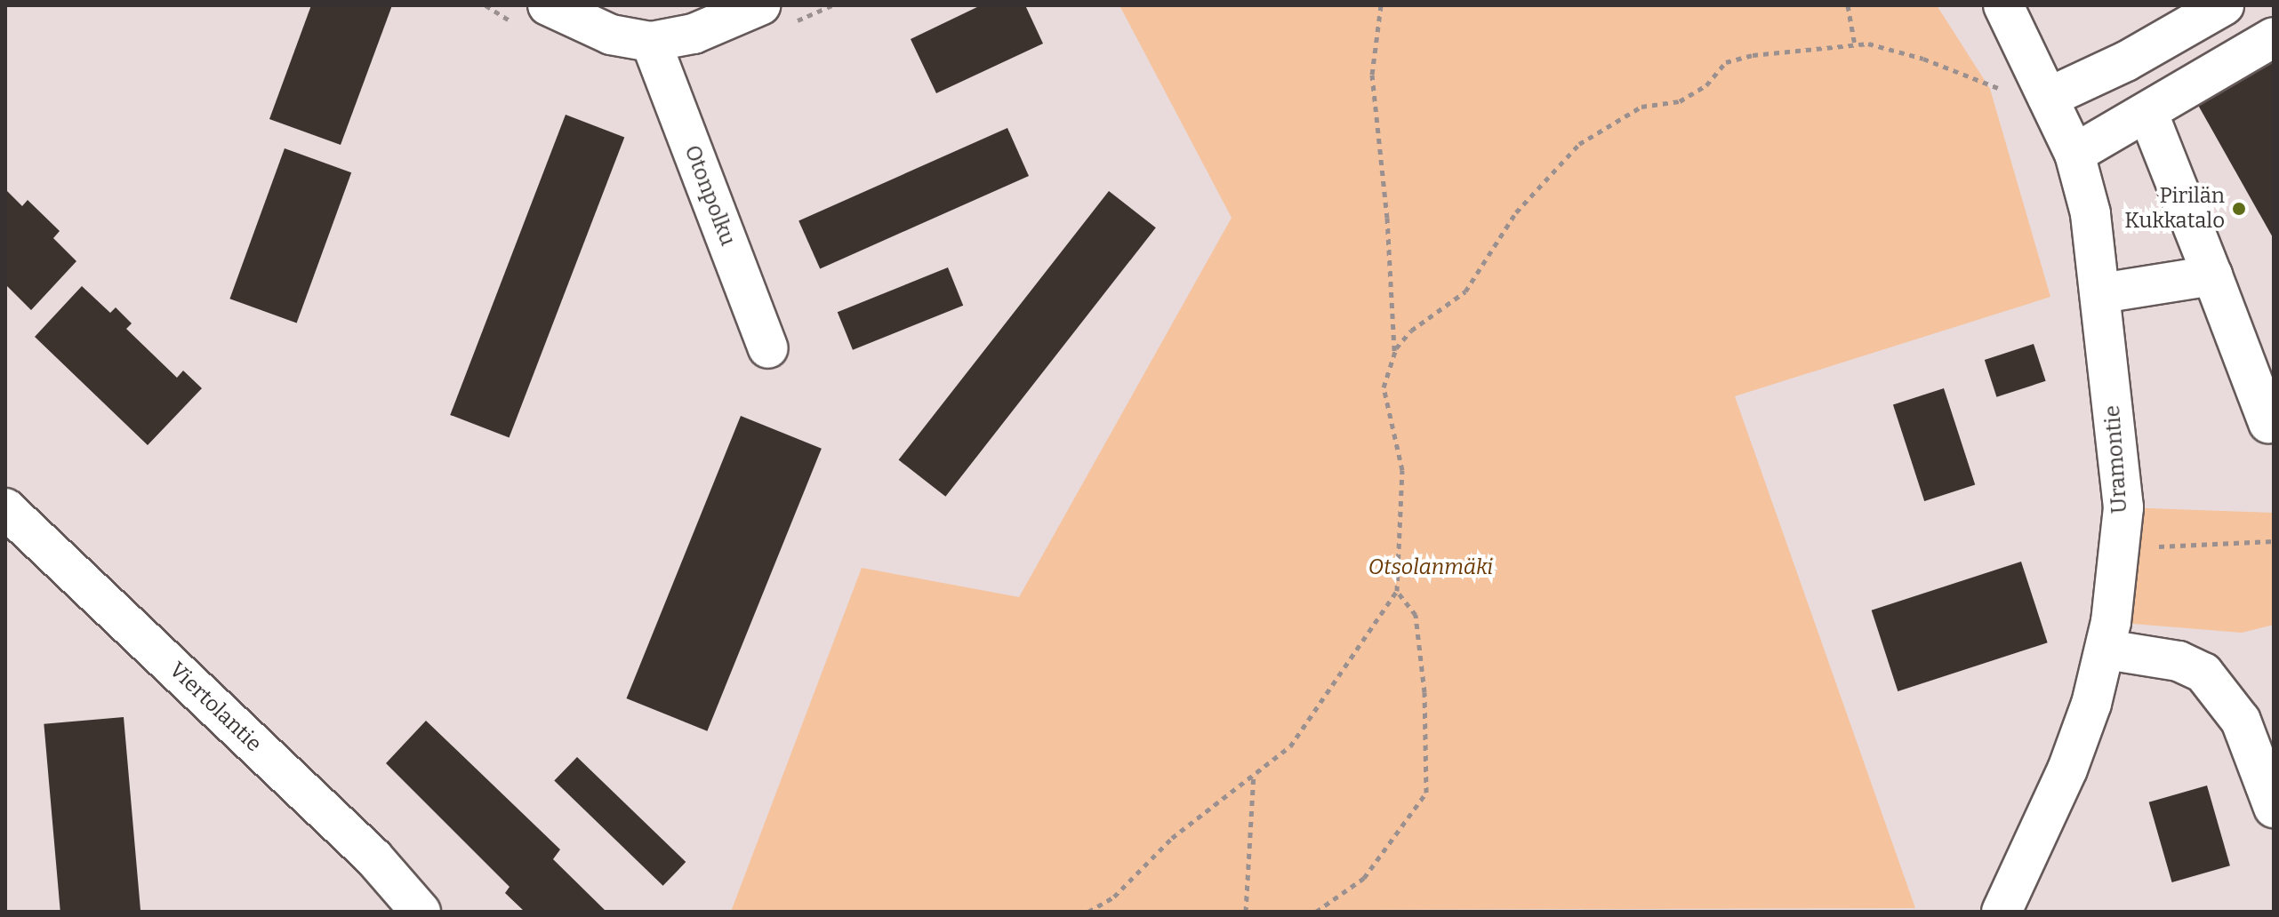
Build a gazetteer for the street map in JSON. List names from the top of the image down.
{
  "streets": {
    "street": ["Otonpolku", "Uramontie", "Viertolantie"]
  },
  "parks": ["Otsolanmäki"],
  "places": ["Pirilän Kukkatalo"]
}
